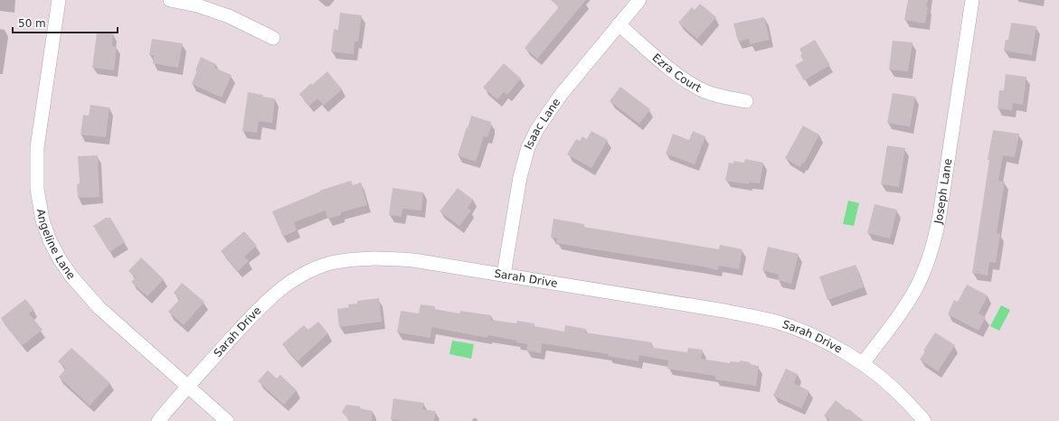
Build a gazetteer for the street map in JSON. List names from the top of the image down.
{
  "streets": {
    "street": [
      "Ezra Court",
      "Isaac Lane",
      "Joseph Lane",
      "Angeline Lane",
      "Sarah Drive"
    ]
  },
  "crossings": [
    ["Ezra Court", "Isaac Lane"],
    ["Isaac Lane", "Sarah Drive"],
    ["Joseph Lane", "Sarah Drive"],
    ["Angeline Lane", "Sarah Drive"]
  ],
  "scale_bar": "50 m"
}
